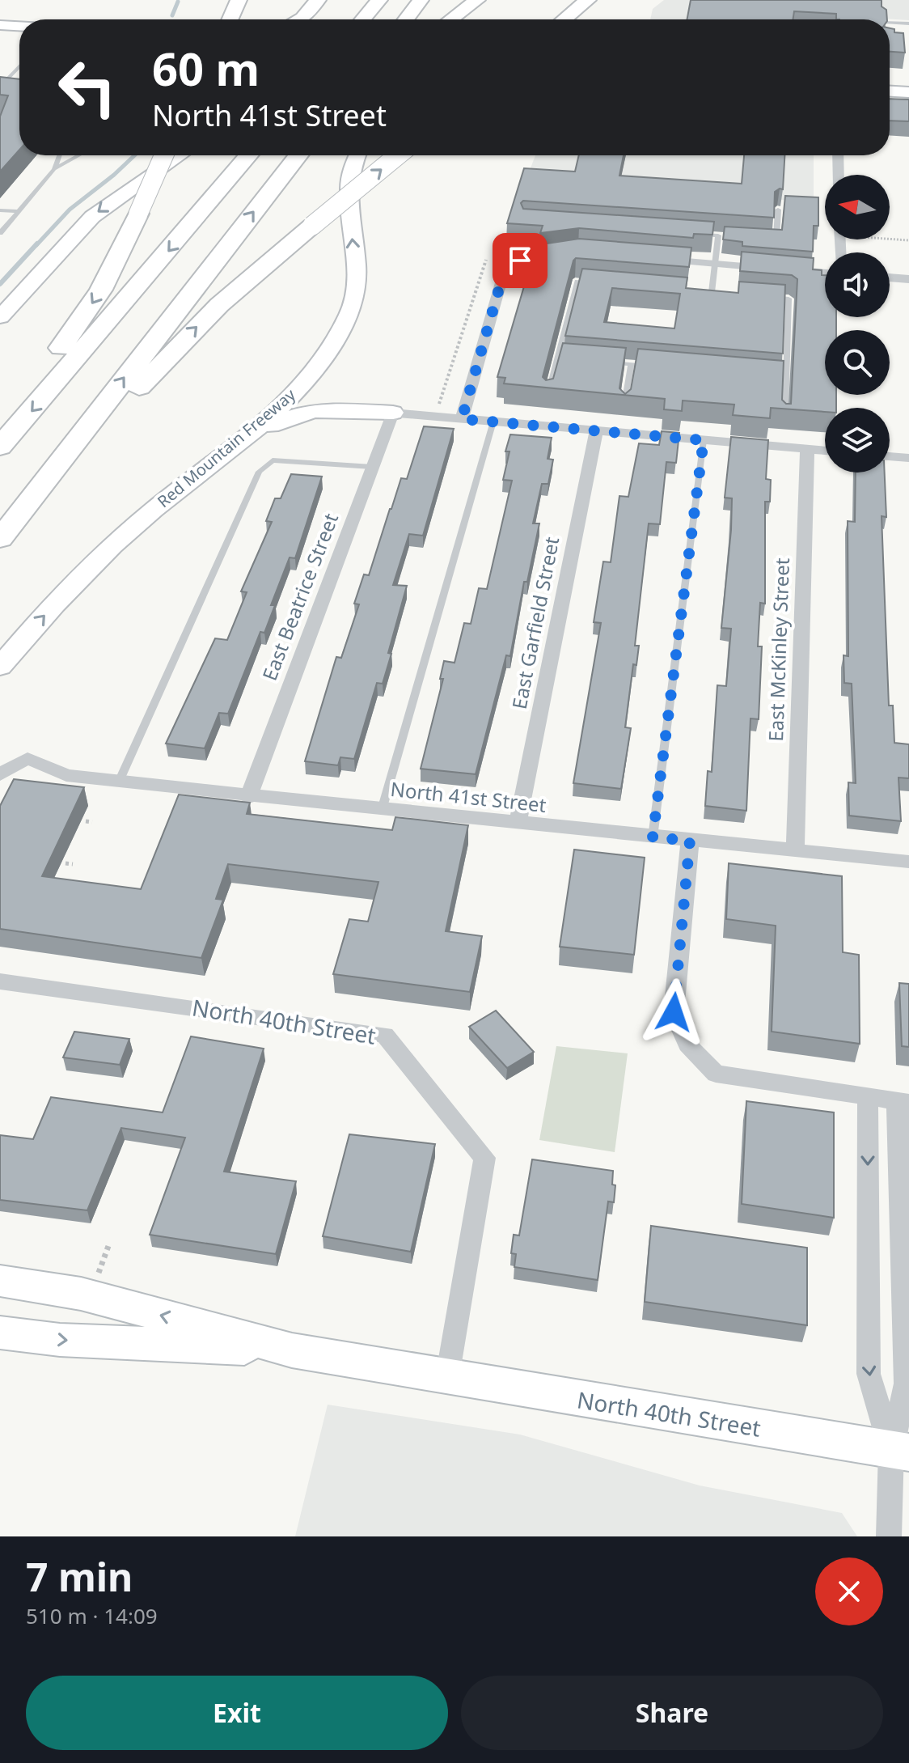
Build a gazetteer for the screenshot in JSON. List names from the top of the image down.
{
  "streets": {
    "main road": ["Red Mountain Freeway", "North 40th Street"],
    "street": [
      "East Beatrice Street",
      "East Garfield Street",
      "East McKinley Street",
      "North 41st Street"
    ]
  },
  "crossings": [
    ["East Beatrice Street", "North 41st Street"],
    ["East Garfield Street", "North 41st Street"],
    ["East McKinley Street", "North 41st Street"]
  ],
  "one_way": ["Red Mountain Freeway"],
  "north": "left",
  "page": {
    "turn": ["60 m", "North 41st Street"],
    "heading": ["7 min", "510 m · 14:09"],
    "buttons": ["Exit", "Share"]
  }
}
